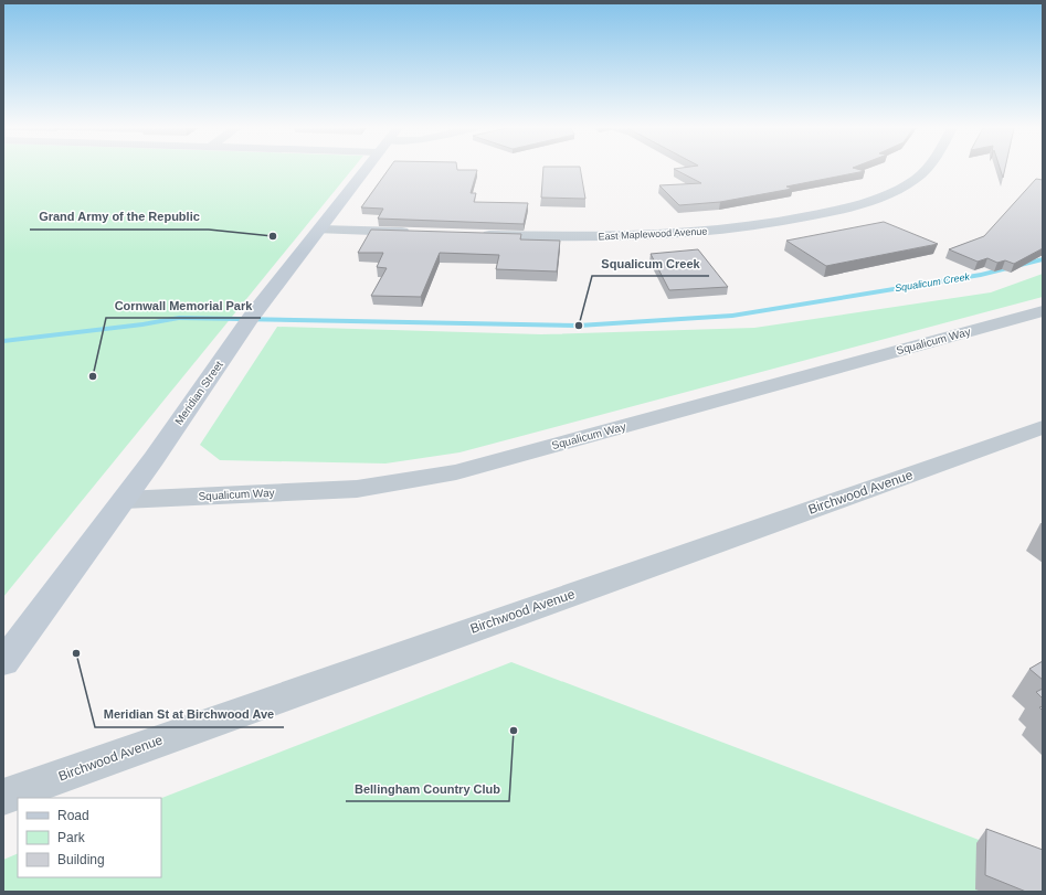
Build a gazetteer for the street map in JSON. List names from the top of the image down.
{
  "streets": {
    "main road": ["Meridian Street"],
    "street": ["East Maplewood Avenue", "Squalicum Way", "Birchwood Avenue"]
  },
  "crossings": [
    ["Squalicum Way", "Meridian Street"]
  ],
  "water": ["Squalicum Creek"],
  "places": [
    "Grand Army of the Republic",
    "Squalicum Creek",
    "Cornwall Memorial Park",
    "Meridian St at Birchwood Ave",
    "Bellingham Country Club"
  ],
  "legend": ["Road", "Park", "Building"]
}
